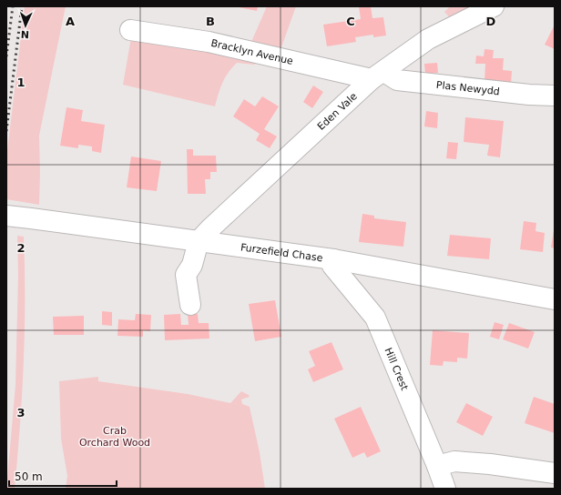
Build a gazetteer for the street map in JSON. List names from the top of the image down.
{
  "streets": {
    "street": [
      "Bracklyn Avenue",
      "Plas Newydd",
      "Eden Vale",
      "Furzefield Chase",
      "Hill Crest"
    ]
  },
  "crossings": [
    ["Bracklyn Avenue", "Plas Newydd"],
    ["Bracklyn Avenue", "Eden Vale"],
    ["Plas Newydd", "Eden Vale"],
    ["Eden Vale", "Furzefield Chase"],
    ["Furzefield Chase", "Hill Crest"]
  ],
  "parks": ["Crab Orchard Wood"],
  "scale_bar": "50 m",
  "north": "bottom",
  "grid": {
    "columns": [
      "A",
      "B",
      "C",
      "D"
    ],
    "rows": ["1", "2", "3"]
  }
}
